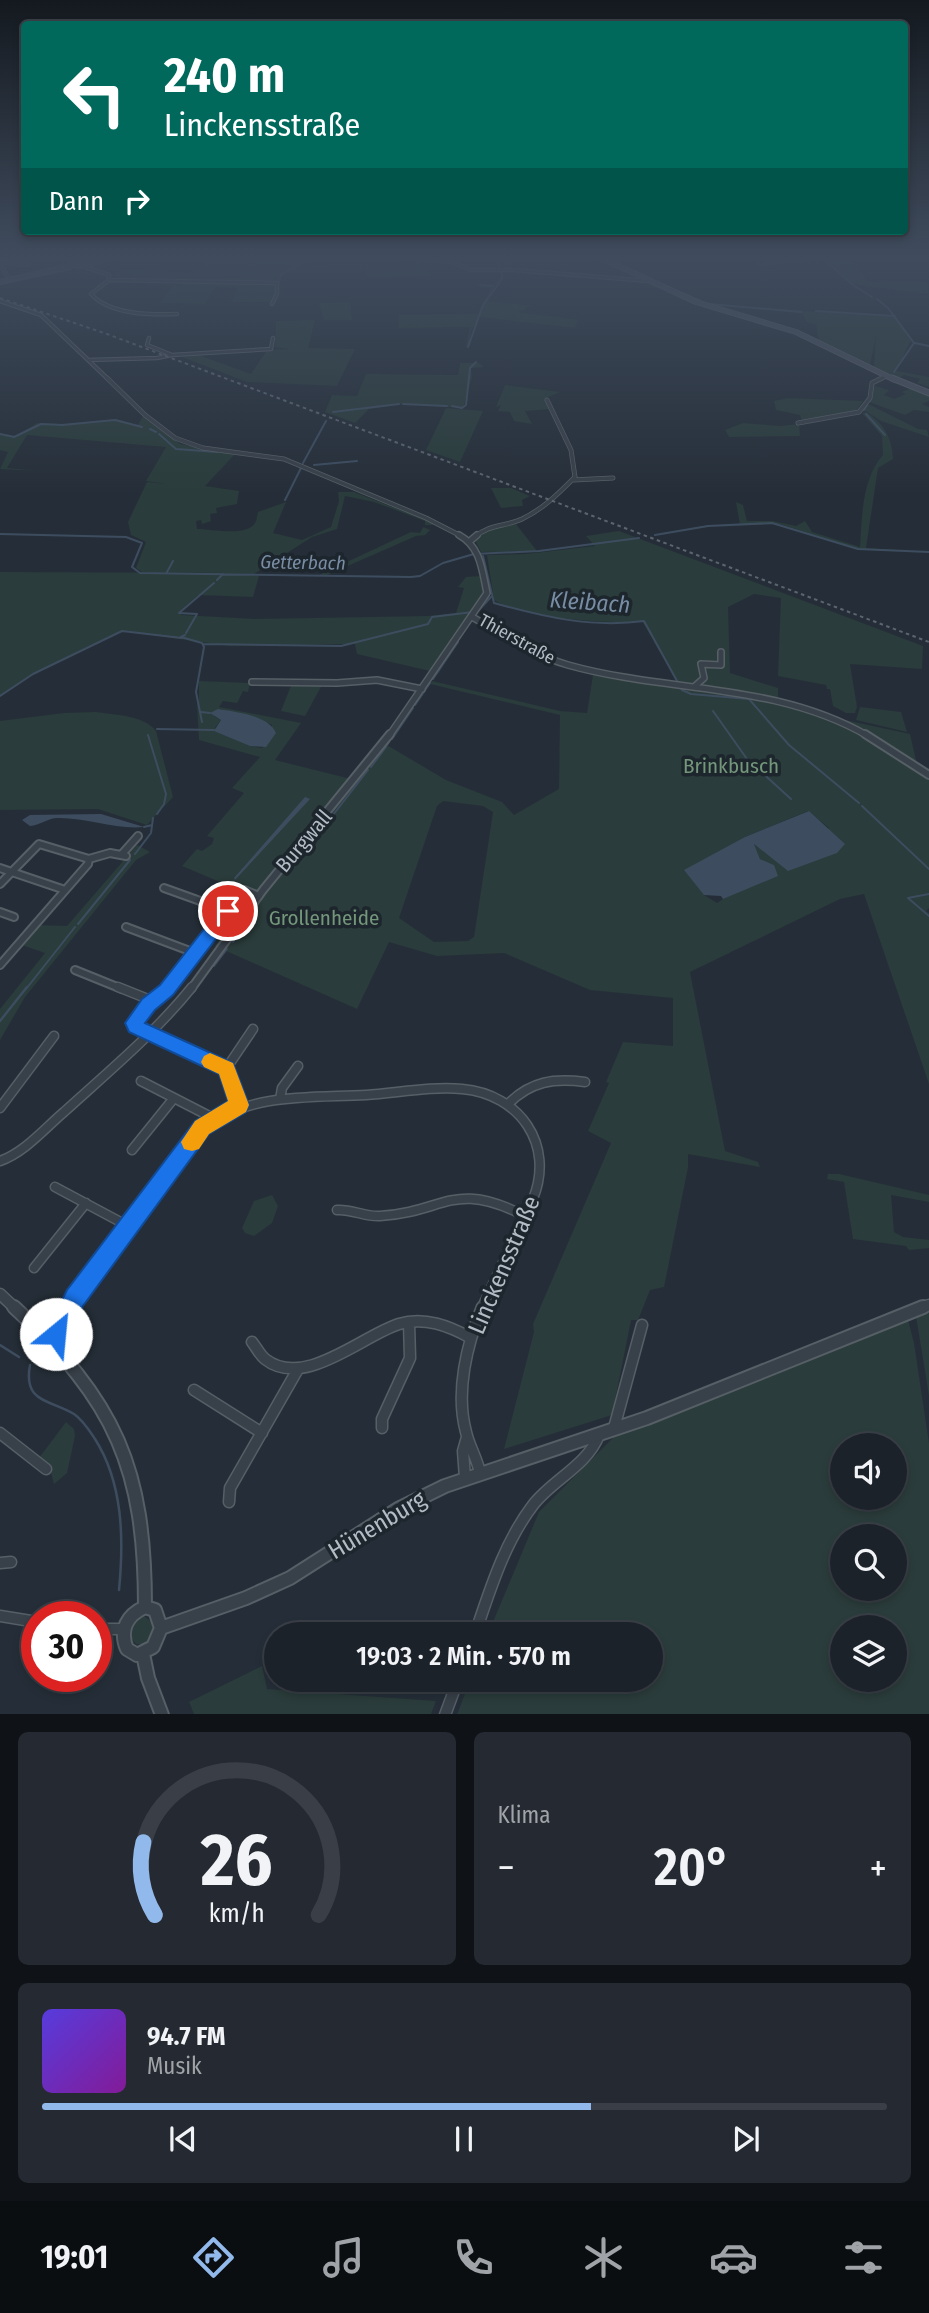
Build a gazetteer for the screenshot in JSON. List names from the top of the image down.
{
  "streets": {
    "street": [
      "Thierstraße",
      "Burgwall",
      "Linckensstraße",
      "Hünenburg"
    ]
  },
  "crossings": [
    ["Thierstraße", "Burgwall"],
    ["Linckensstraße", "Hünenburg"]
  ],
  "water": ["Getterbach", "Kleibach"],
  "parks": ["Brinkbusch", "Grollenheide"],
  "page": {
    "turn": ["240 m", "Linckensstraße"],
    "then": "Dann",
    "limit": "30",
    "trip": "19:03 · 2 Min. · 570 m",
    "tile": "Klima",
    "heat": ["−", "20°", "+"],
    "song": ["94.7 FM", "Musik"],
    "tabs": "19:01",
    "gauge": ["26", "km/h"]
  }
}
